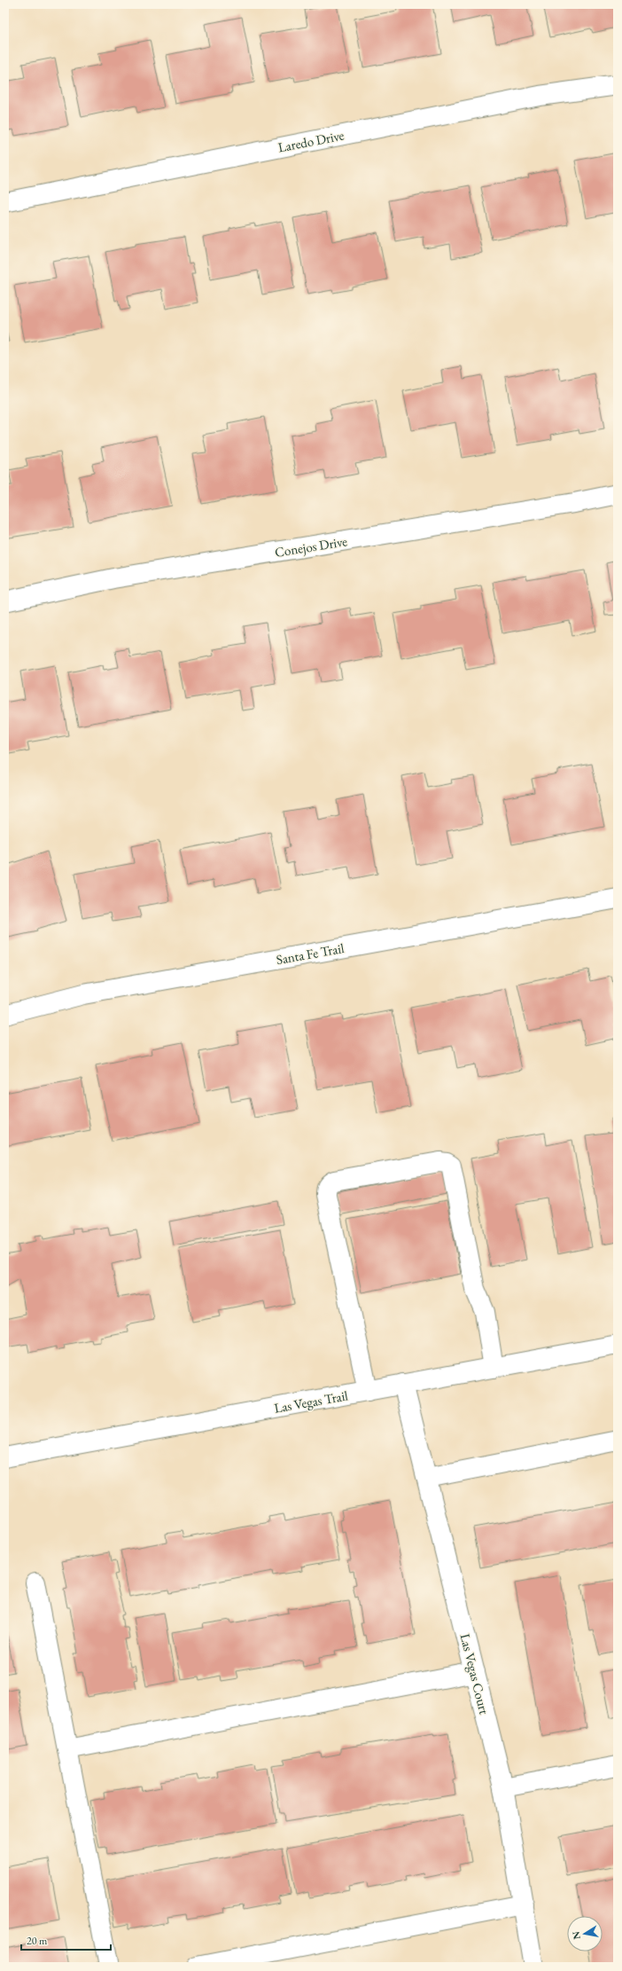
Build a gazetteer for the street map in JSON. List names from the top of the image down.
{
  "streets": {
    "street": [
      "Laredo Drive",
      "Conejos Drive",
      "Santa Fe Trail",
      "Las Vegas Trail",
      "Las Vegas Court"
    ]
  },
  "crossings": [
    ["Las Vegas Trail", "Las Vegas Court"]
  ],
  "scale_bar": "20 m",
  "north": "left"
}
